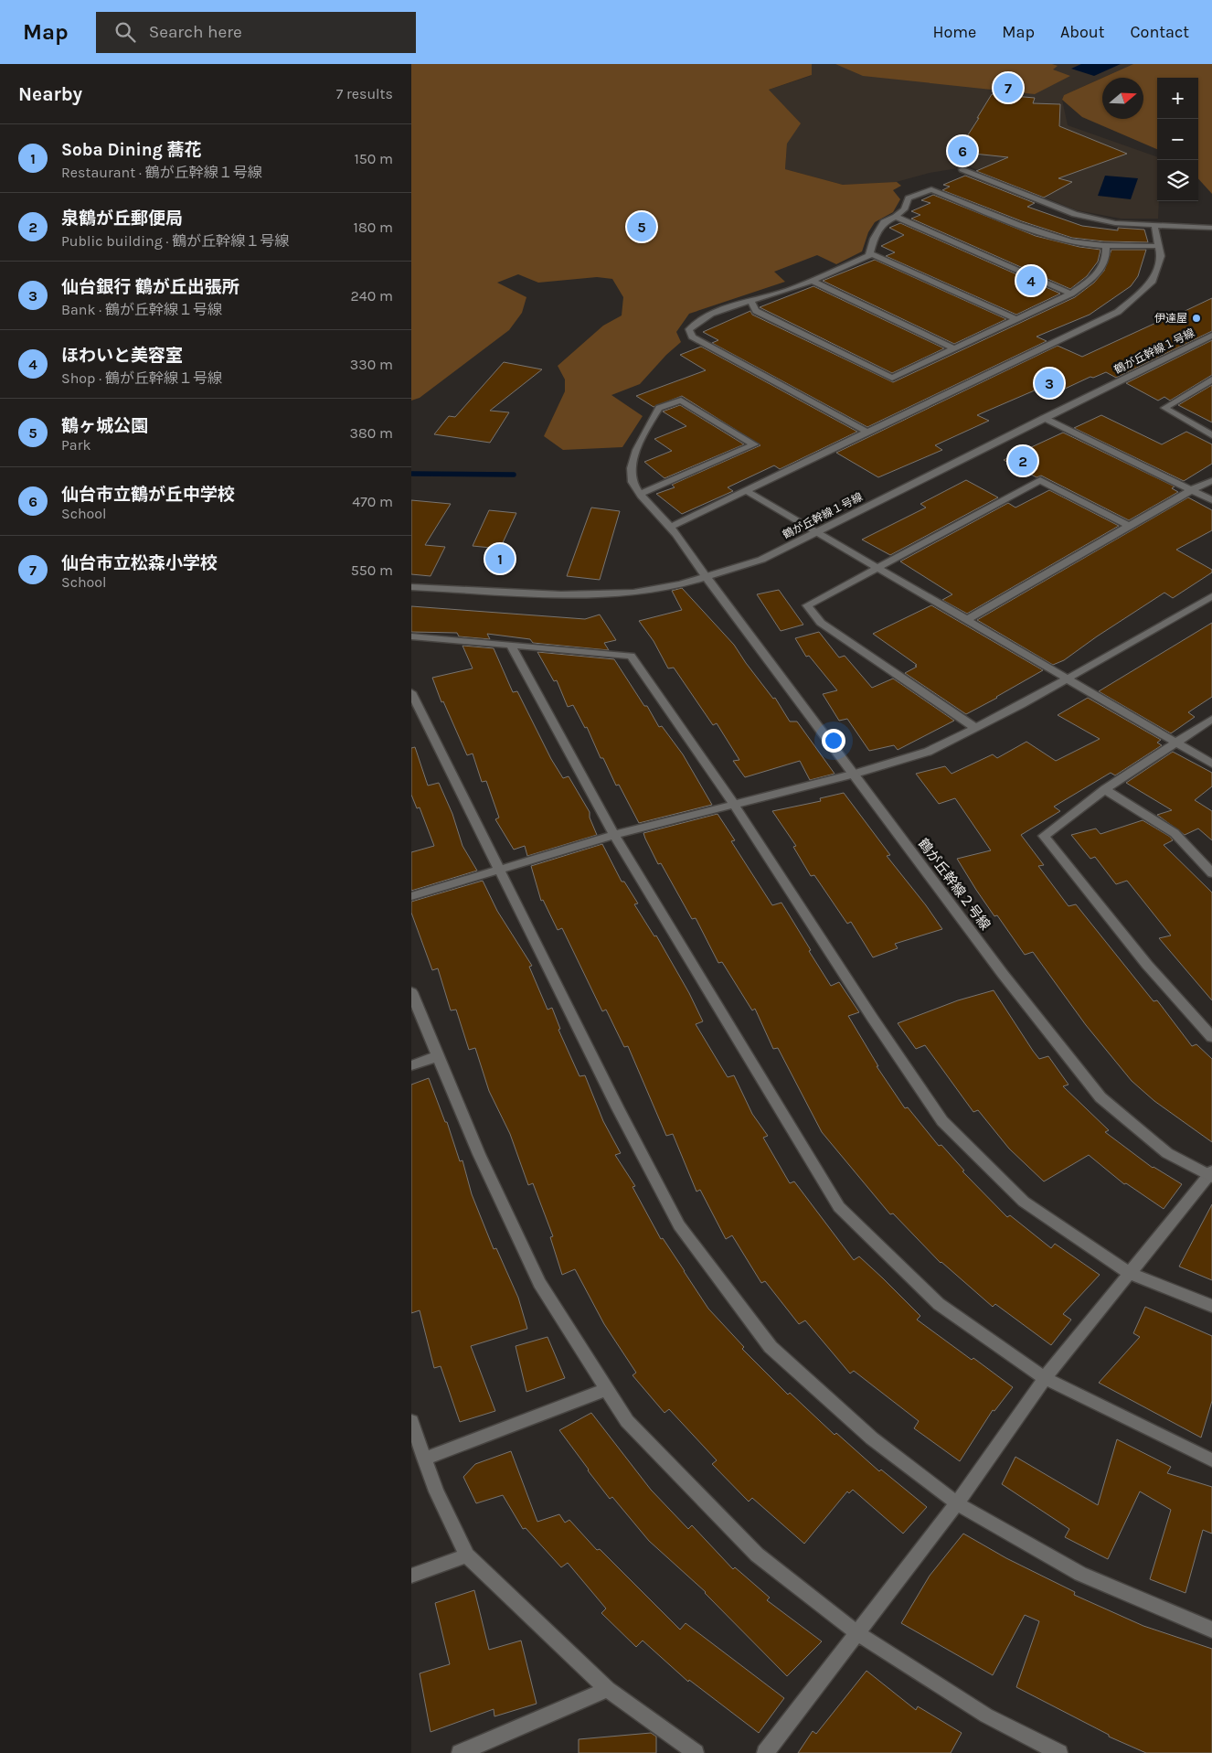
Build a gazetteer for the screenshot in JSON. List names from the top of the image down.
{
  "streets": {
    "street": ["鶴が丘幹線１号線", "鶴が丘幹線２号線"]
  },
  "crossings": [
    ["鶴が丘幹線１号線", "鶴が丘幹線２号線"]
  ],
  "places": ["伊達屋"],
  "north": "right",
  "page": {
    "header": "Map",
    "search": "Search here",
    "nav": [
      "Home",
      "Map",
      "About",
      "Contact"
    ],
    "heading": ["Nearby", "7 results"],
    "pins": [
      "7",
      "6",
      "5",
      "4",
      "3",
      "2",
      "1"
    ],
    "map_buttons": ["+", "−"],
    "list": [
      {
        "mark": "1",
        "name": "Soba Dining 蕎花",
        "note": "Restaurant · 鶴が丘幹線１号線",
        "value": "150 m"
      },
      {
        "mark": "2",
        "name": "泉鶴が丘郵便局",
        "note": "Public building · 鶴が丘幹線１号線",
        "value": "180 m"
      },
      {
        "mark": "3",
        "name": "仙台銀行 鶴が丘出張所",
        "note": "Bank · 鶴が丘幹線１号線",
        "value": "240 m"
      },
      {
        "mark": "4",
        "name": "ほわいと美容室",
        "note": "Shop · 鶴が丘幹線１号線",
        "value": "330 m"
      },
      {
        "mark": "5",
        "name": "鶴ヶ城公園",
        "note": "Park",
        "value": "380 m"
      },
      {
        "mark": "6",
        "name": "仙台市立鶴が丘中学校",
        "note": "School",
        "value": "470 m"
      },
      {
        "mark": "7",
        "name": "仙台市立松森小学校",
        "note": "School",
        "value": "550 m"
      }
    ]
  }
}
